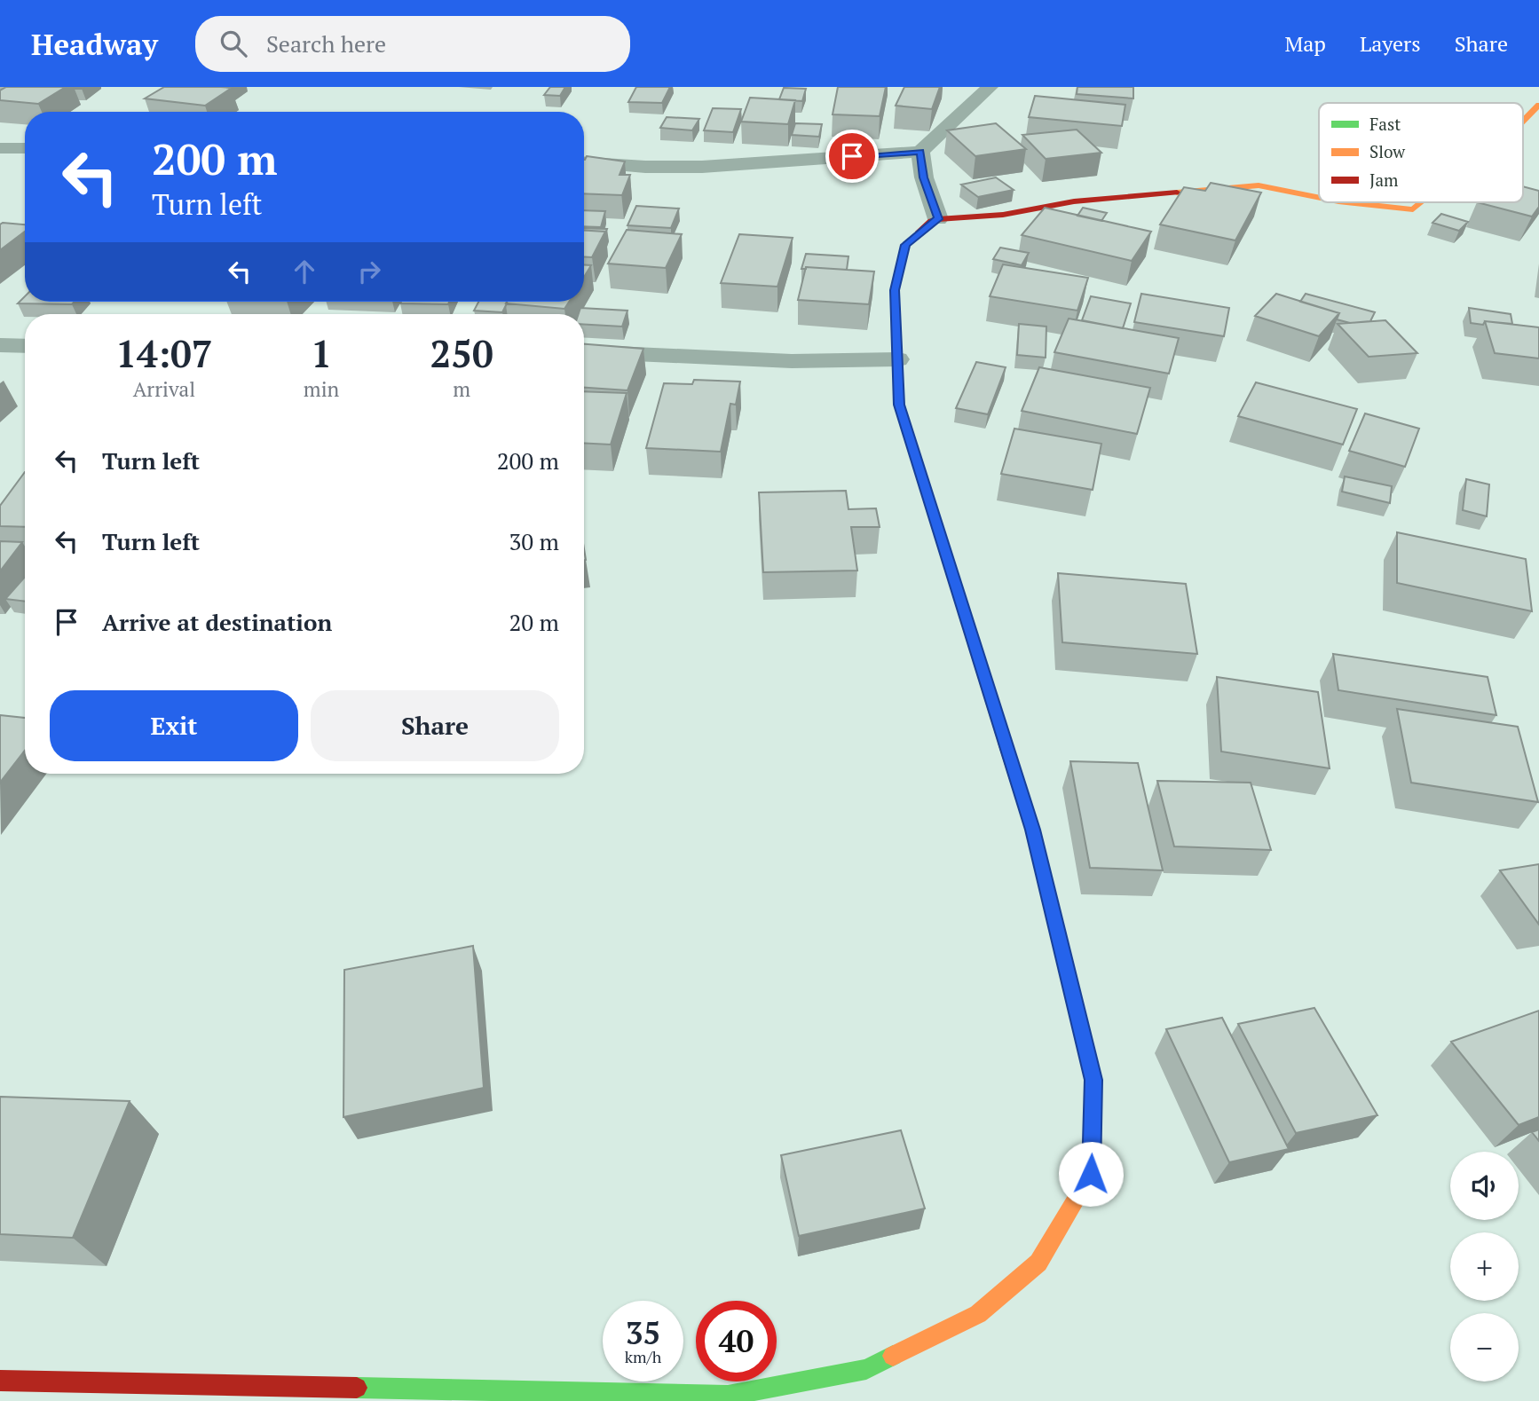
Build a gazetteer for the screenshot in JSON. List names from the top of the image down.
{
  "legend": ["Fast", "Slow", "Jam"],
  "page": {
    "header": "Headway",
    "search": "Search here",
    "nav": ["Map", "Layers", "Share"],
    "turn": ["200 m", "Turn left"],
    "eta": [
      "14:07",
      "Arrival",
      "1",
      "min",
      "250",
      "m"
    ],
    "list": [
      {
        "name": "Turn left",
        "value": "200 m"
      },
      {
        "name": "Turn left",
        "value": "30 m"
      },
      {
        "name": "Arrive at destination",
        "value": "20 m"
      }
    ],
    "buttons": ["Exit", "Share"],
    "map_buttons": ["+", "−"],
    "speed": "35 km/h",
    "limit": "40"
  }
}
